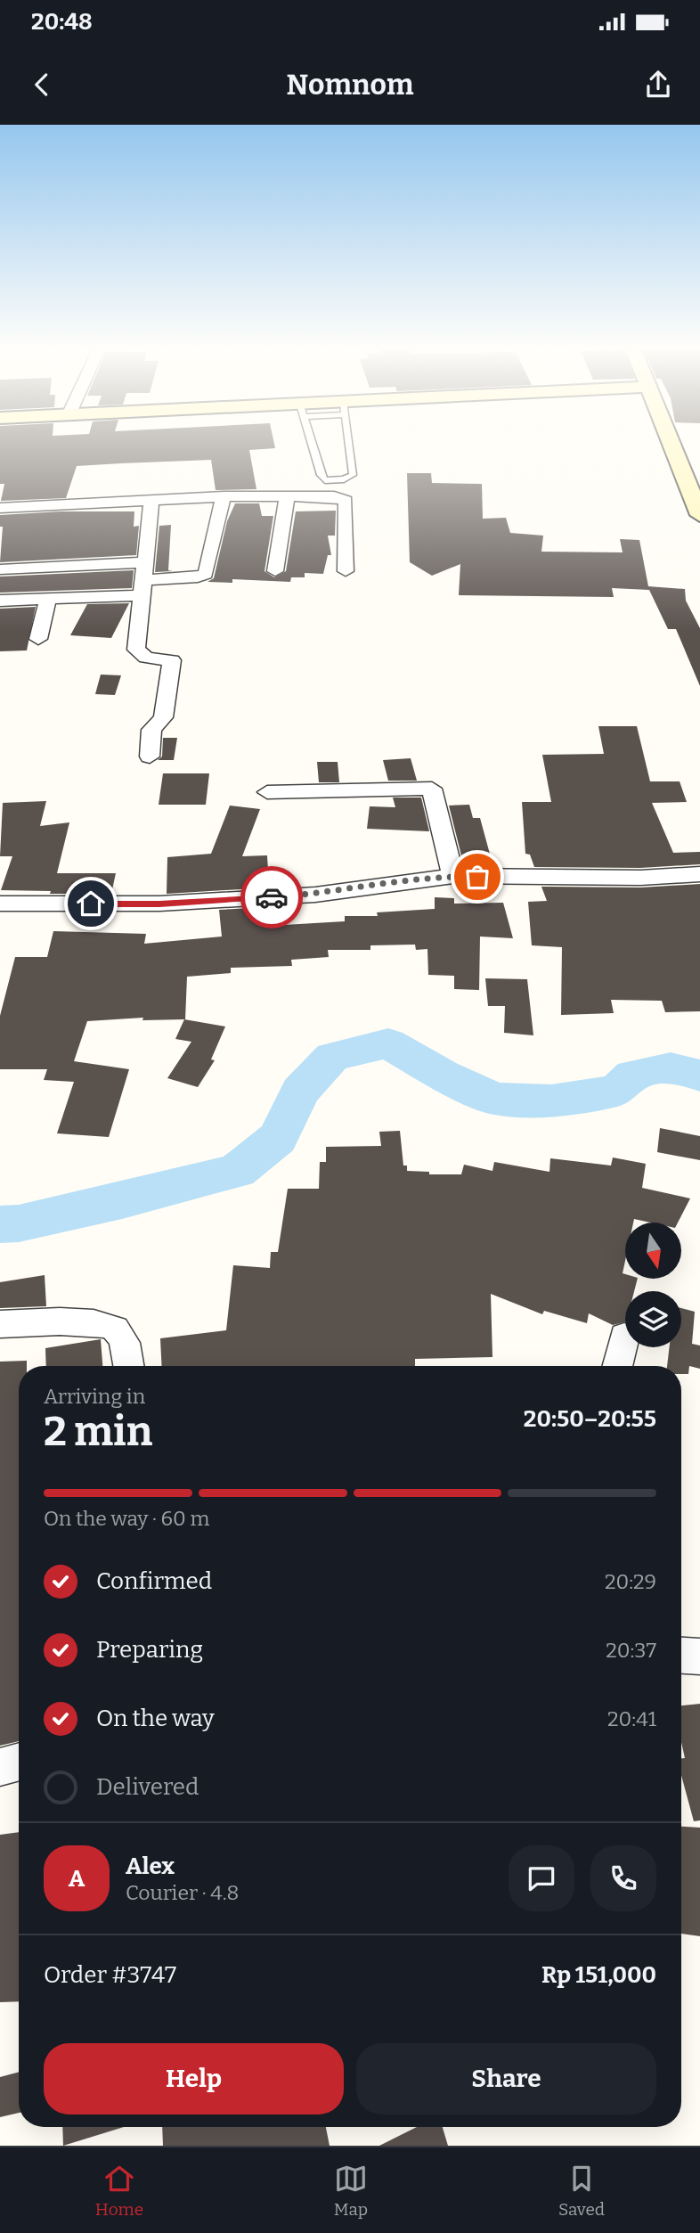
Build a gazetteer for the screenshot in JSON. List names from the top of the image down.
{
  "north": "bottom",
  "page": {
    "status": "20:48",
    "header": "Nomnom",
    "heading": ["2 min", "Arriving in", "20:50–20:55"],
    "panel": [
      "Alex",
      "Courier · 4.8",
      "Order #3747",
      "Rp 151,000"
    ],
    "bar": "On the way · 60 m",
    "list": [
      ["Confirmed", "20:29"],
      ["Preparing", "20:37"],
      ["On the way", "20:41"],
      "Delivered"
    ],
    "round": "A",
    "buttons": ["Help", "Share"],
    "tabs": ["Home", "Map", "Saved"]
  }
}
